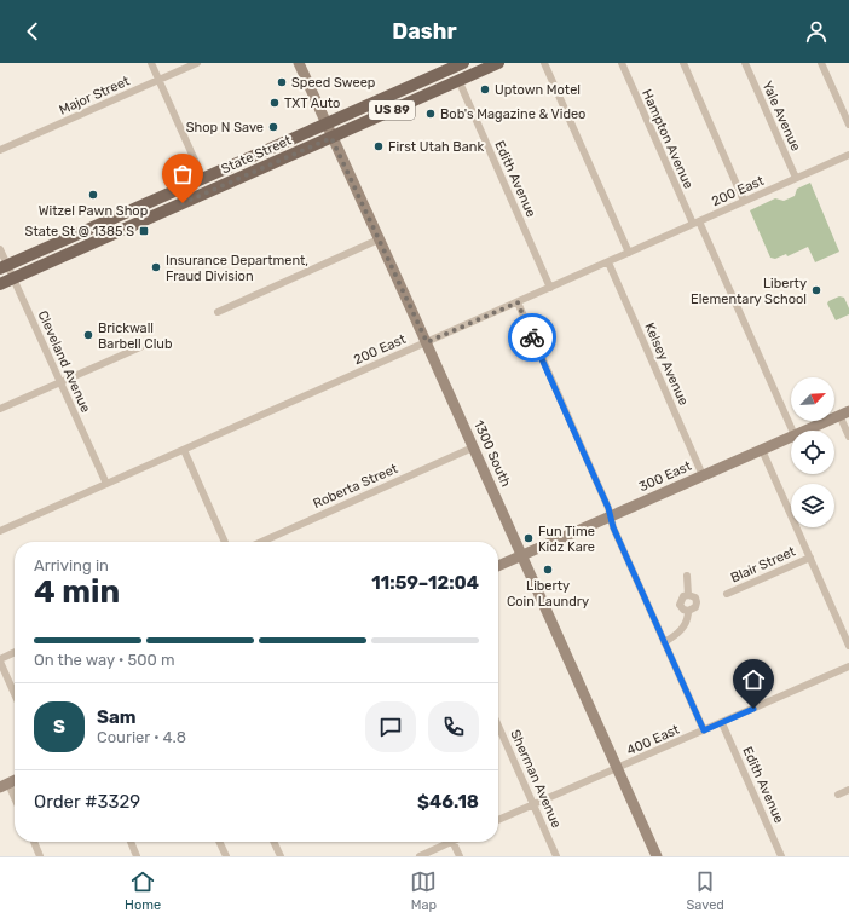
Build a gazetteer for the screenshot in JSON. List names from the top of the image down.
{
  "streets": {
    "main road": [
      "US 89",
      "State Street",
      "1300 South",
      "300 East"
    ],
    "street": [
      "Major Street",
      "Yale Avenue",
      "Hampton Avenue",
      "Edith Avenue",
      "200 East",
      "Cleveland Avenue",
      "Kelsey Avenue",
      "Roberta Street",
      "Blair Street",
      "400 East",
      "Sherman Avenue"
    ]
  },
  "crossings": [
    ["Yale Avenue", "200 East"],
    ["Hampton Avenue", "200 East"],
    ["State Street", "Edith Avenue"],
    ["State Street", "Cleveland Avenue"],
    ["State Street", "1300 South"],
    ["Edith Avenue", "200 East"],
    ["Edith Avenue", "400 East"],
    ["200 East", "Cleveland Avenue"],
    ["200 East", "Kelsey Avenue"],
    ["200 East", "1300 South"],
    ["Kelsey Avenue", "300 East"],
    ["1300 South", "300 East"],
    ["1300 South", "Roberta Street"],
    ["1300 South", "400 East"],
    ["400 East", "Sherman Avenue"]
  ],
  "places": {
    "other": [
      "Speed Sweep",
      "Uptown Motel",
      "TXT Auto",
      "Bob's Magazine & Video",
      "Shop N Save",
      "First Utah Bank",
      "Witzel Pawn Shop",
      "Insurance Department, Fraud Division",
      "Liberty Elementary School",
      "Brickwall Barbell Club",
      "Fun Time Kidz Kare",
      "Liberty Coin Laundry"
    ],
    "transit": ["State St @ 1385 S"]
  },
  "north": "top right",
  "page": {
    "header": "Dashr",
    "heading": ["4 min", "Arriving in", "11:59–12:04"],
    "panel": [
      "Sam",
      "Courier · 4.8",
      "Order #3329",
      "$46.18"
    ],
    "bar": "On the way · 500 m",
    "round": "S",
    "tabs": ["Home", "Map", "Saved"]
  }
}
